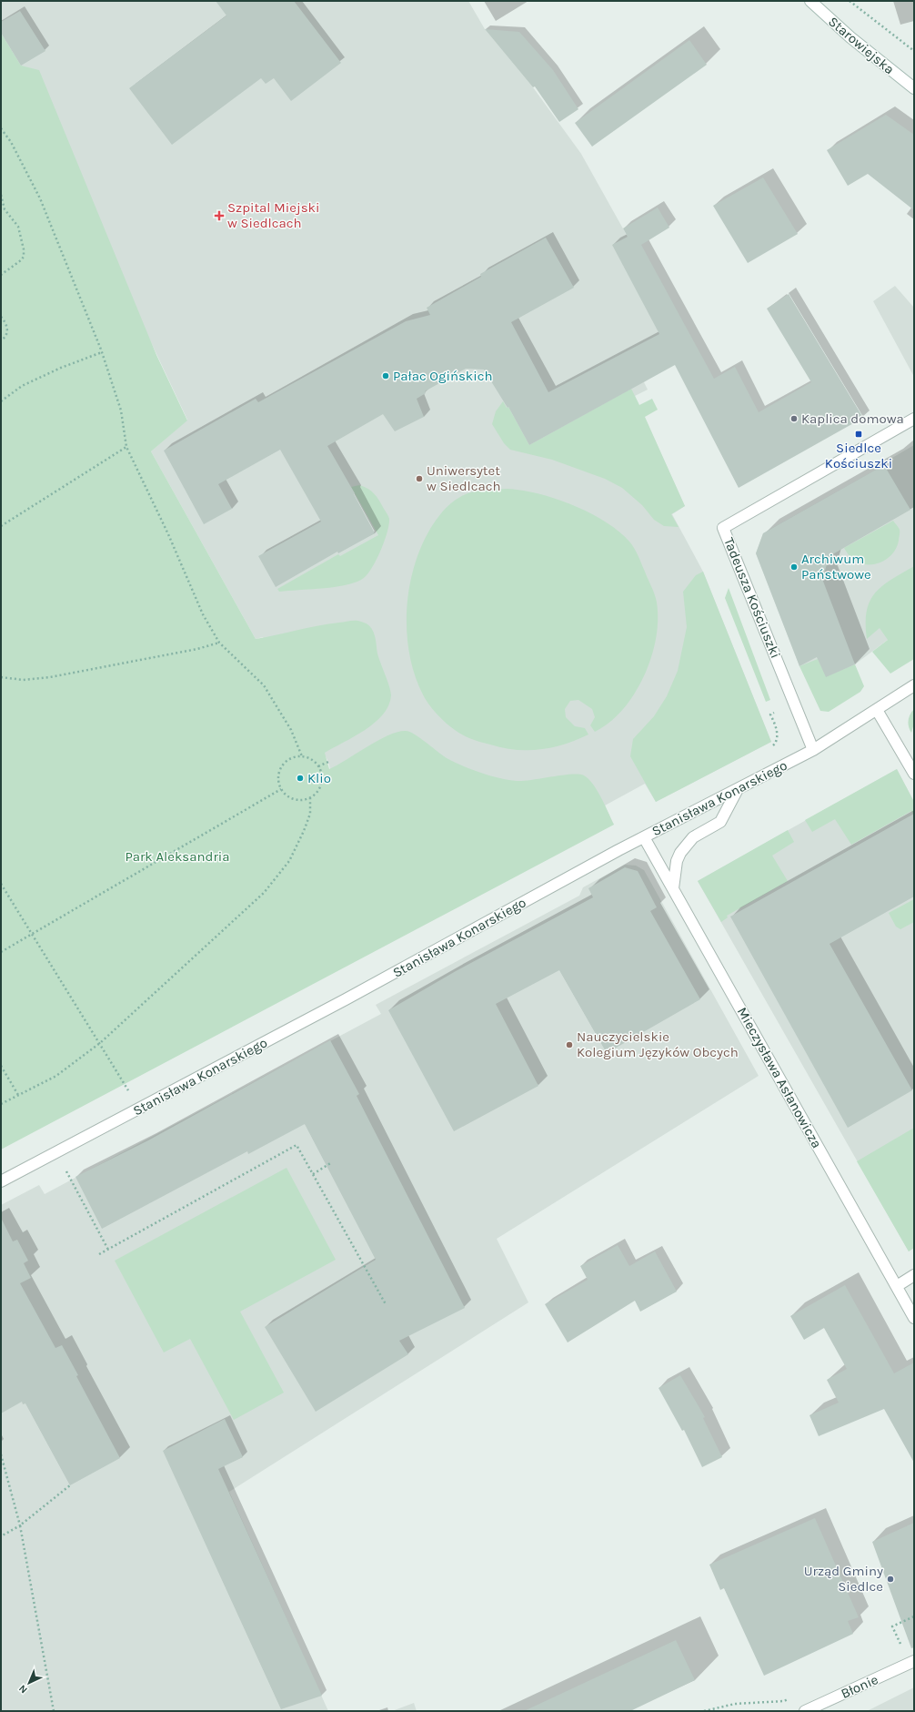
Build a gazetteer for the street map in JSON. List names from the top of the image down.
{
  "streets": {
    "street": [
      "Starowiejska",
      "Tadeusza Kościuszki",
      "Stanisława Konarskiego",
      "Mieczysława Asłanowicza",
      "Błonie"
    ]
  },
  "crossings": [
    ["Tadeusza Kościuszki", "Stanisława Konarskiego"],
    ["Stanisława Konarskiego", "Mieczysława Asłanowicza"]
  ],
  "parks": ["Park Aleksandria"],
  "places": {
    "health": ["Szpital Miejski w Siedlcach"],
    "other": [
      "Pałac Ogińskich",
      "Kaplica domowa",
      "Uniwersytet w Siedlcach",
      "Archiwum Państwowe",
      "Klio",
      "Nauczycielskie Kolegium Języków Obcych",
      "Urząd Gminy Siedlce"
    ],
    "transit": ["Siedlce Kościuszki"]
  },
  "north": "bottom left"
}
